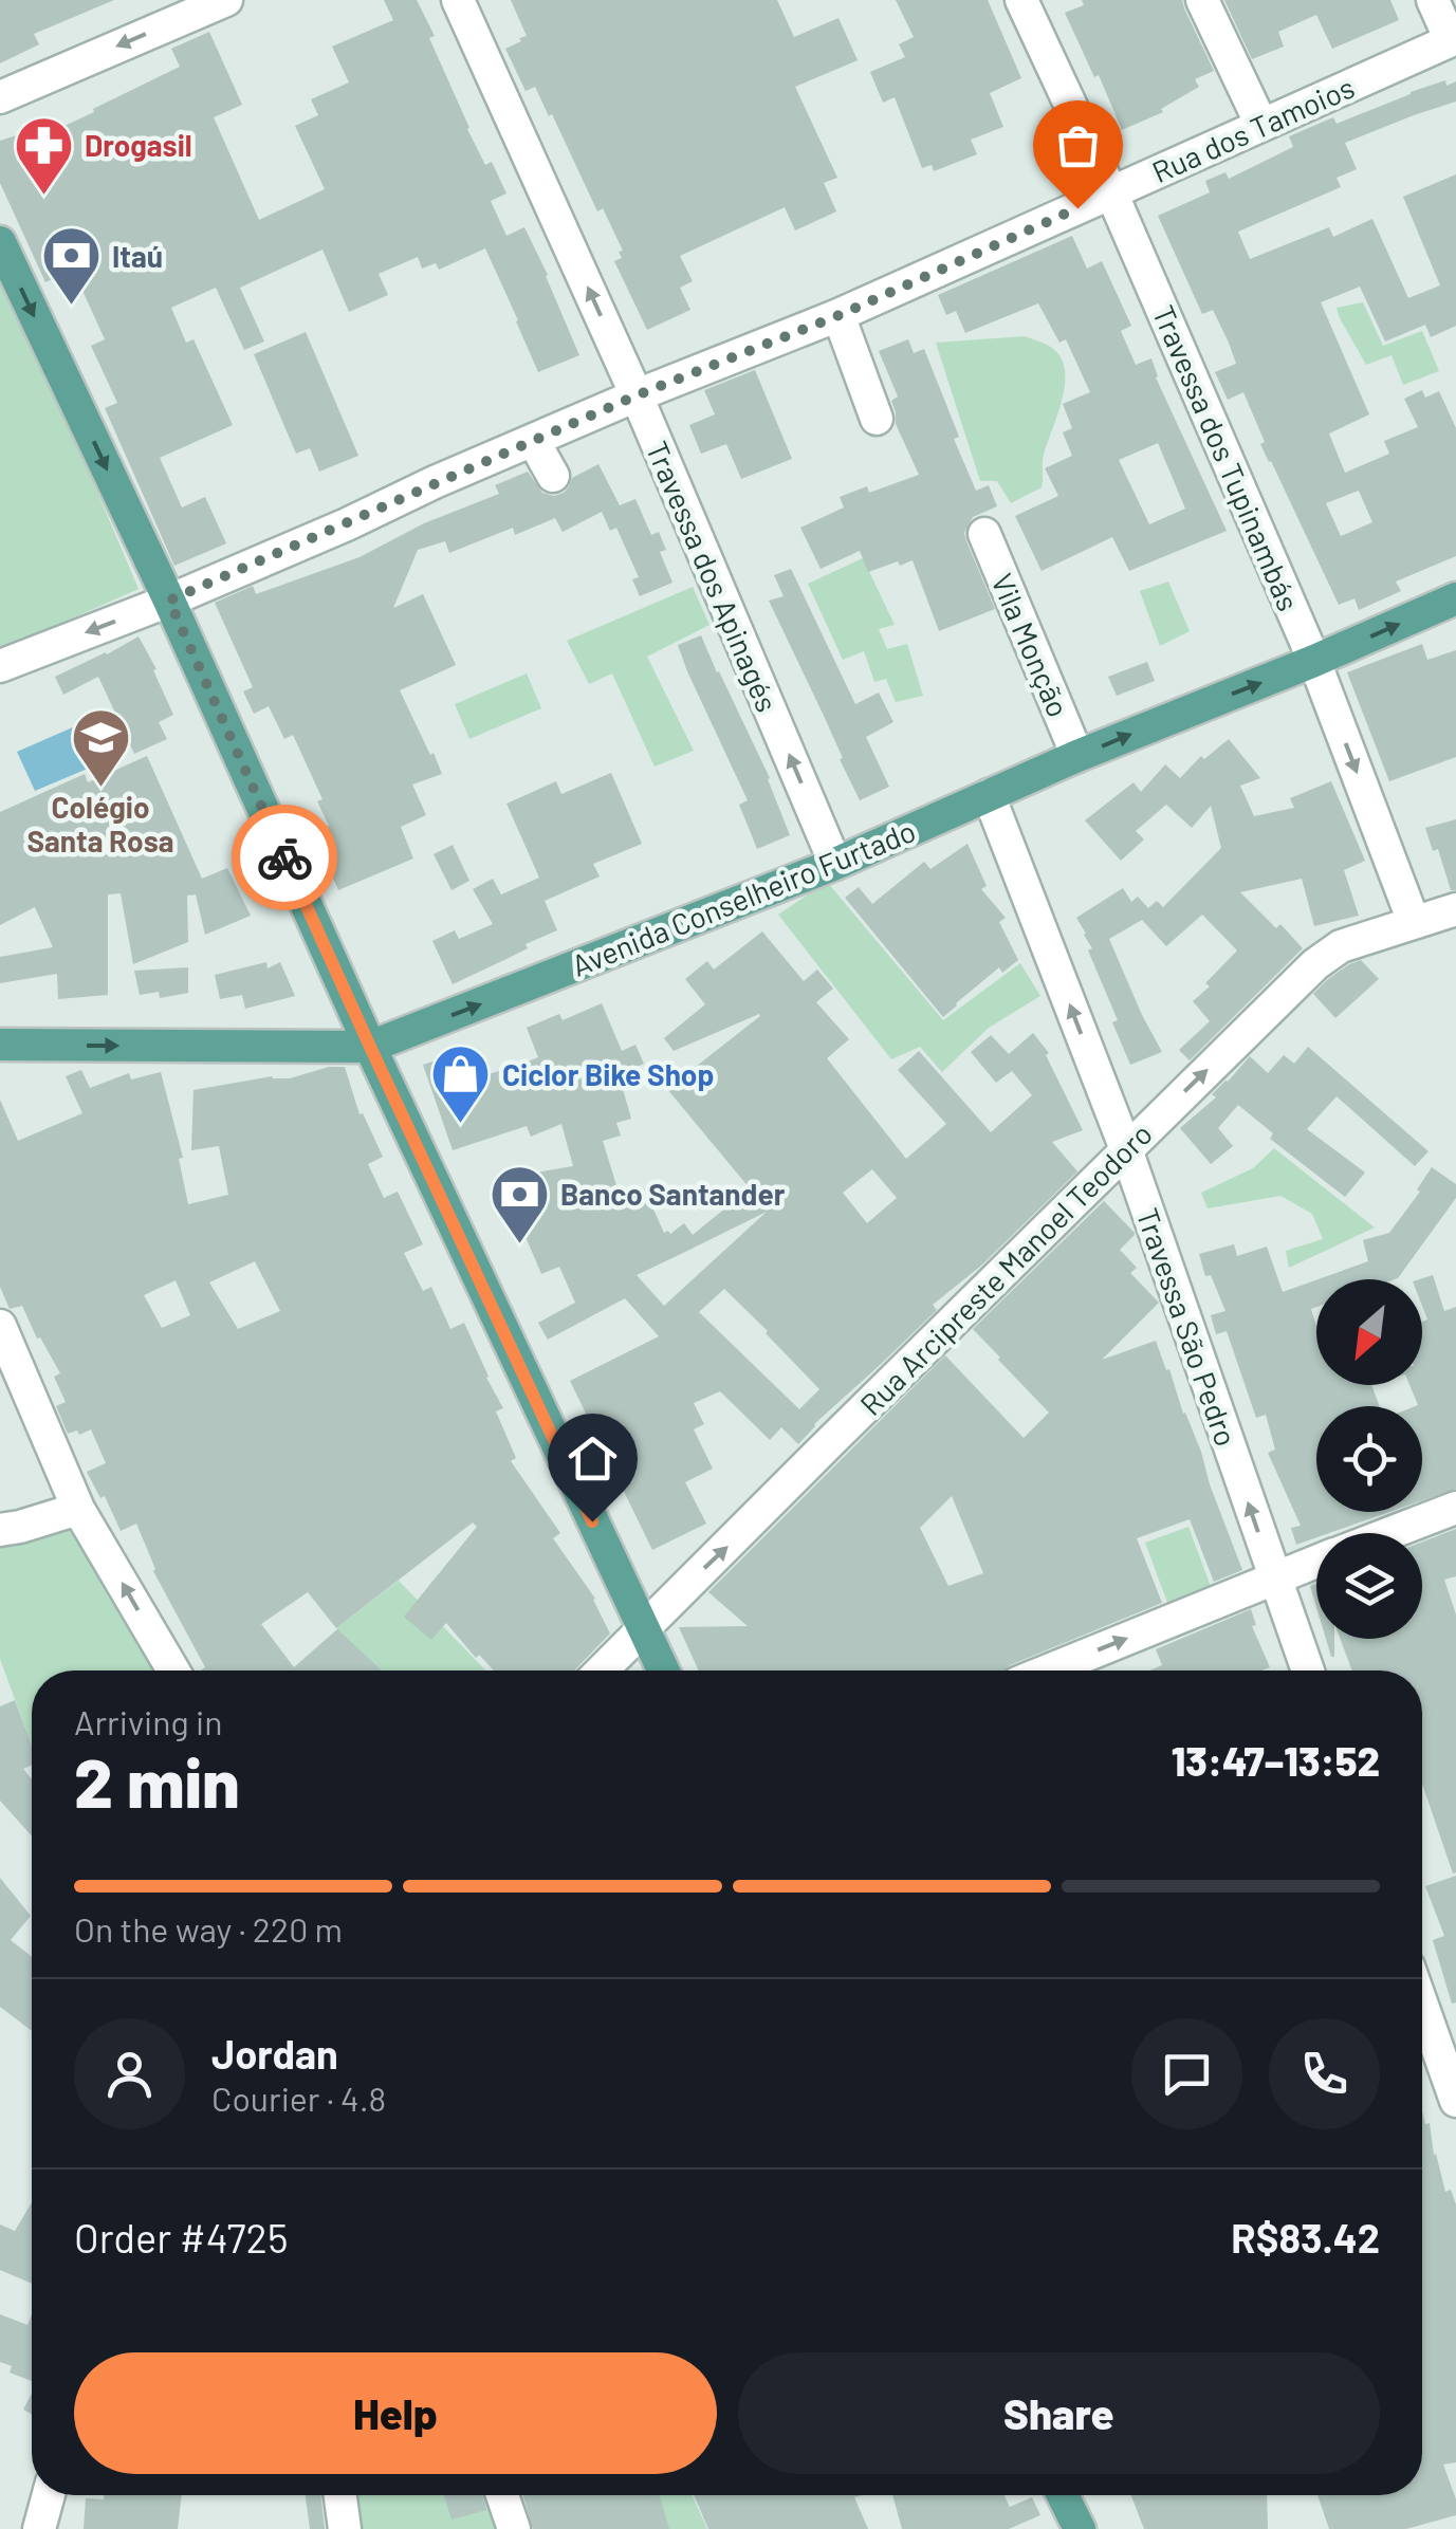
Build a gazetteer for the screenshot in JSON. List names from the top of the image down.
{
  "streets": {
    "main road": ["Avenida Conselheiro Furtado"],
    "street": [
      "Rua dos Tamoios",
      "Travessa dos Tupinambás",
      "Travessa dos Apinagés",
      "Vila Monção",
      "Rua Arcipreste Manoel Teodoro",
      "Travessa São Pedro"
    ]
  },
  "crossings": [
    ["Rua dos Tamoios", "Travessa dos Tupinambás"],
    ["Rua dos Tamoios", "Travessa dos Apinagés"],
    ["Travessa dos Tupinambás", "Avenida Conselheiro Furtado"],
    ["Travessa dos Tupinambás", "Rua Arcipreste Manoel Teodoro"],
    ["Travessa dos Apinagés", "Avenida Conselheiro Furtado"],
    ["Vila Monção", "Avenida Conselheiro Furtado"],
    ["Avenida Conselheiro Furtado", "Travessa São Pedro"],
    ["Rua Arcipreste Manoel Teodoro", "Travessa São Pedro"]
  ],
  "one_way": [
    "Travessa dos Apinagés",
    "Avenida Conselheiro Furtado",
    "Rua Arcipreste Manoel Teodoro",
    "Travessa São Pedro"
  ],
  "places": {
    "pharmacy": ["Drogasil"],
    "bank": ["Itaú", "Banco Santander"],
    "school or university": ["Colégio Santa Rosa"],
    "shop": ["Ciclor Bike Shop"]
  },
  "north": "bottom left",
  "page": {
    "heading": ["2 min", "Arriving in", "13:47–13:52"],
    "panel": [
      "Jordan",
      "Courier · 4.8",
      "Order #4725",
      "R$83.42"
    ],
    "bar": "On the way · 220 m",
    "buttons": ["Help", "Share"]
  }
}
